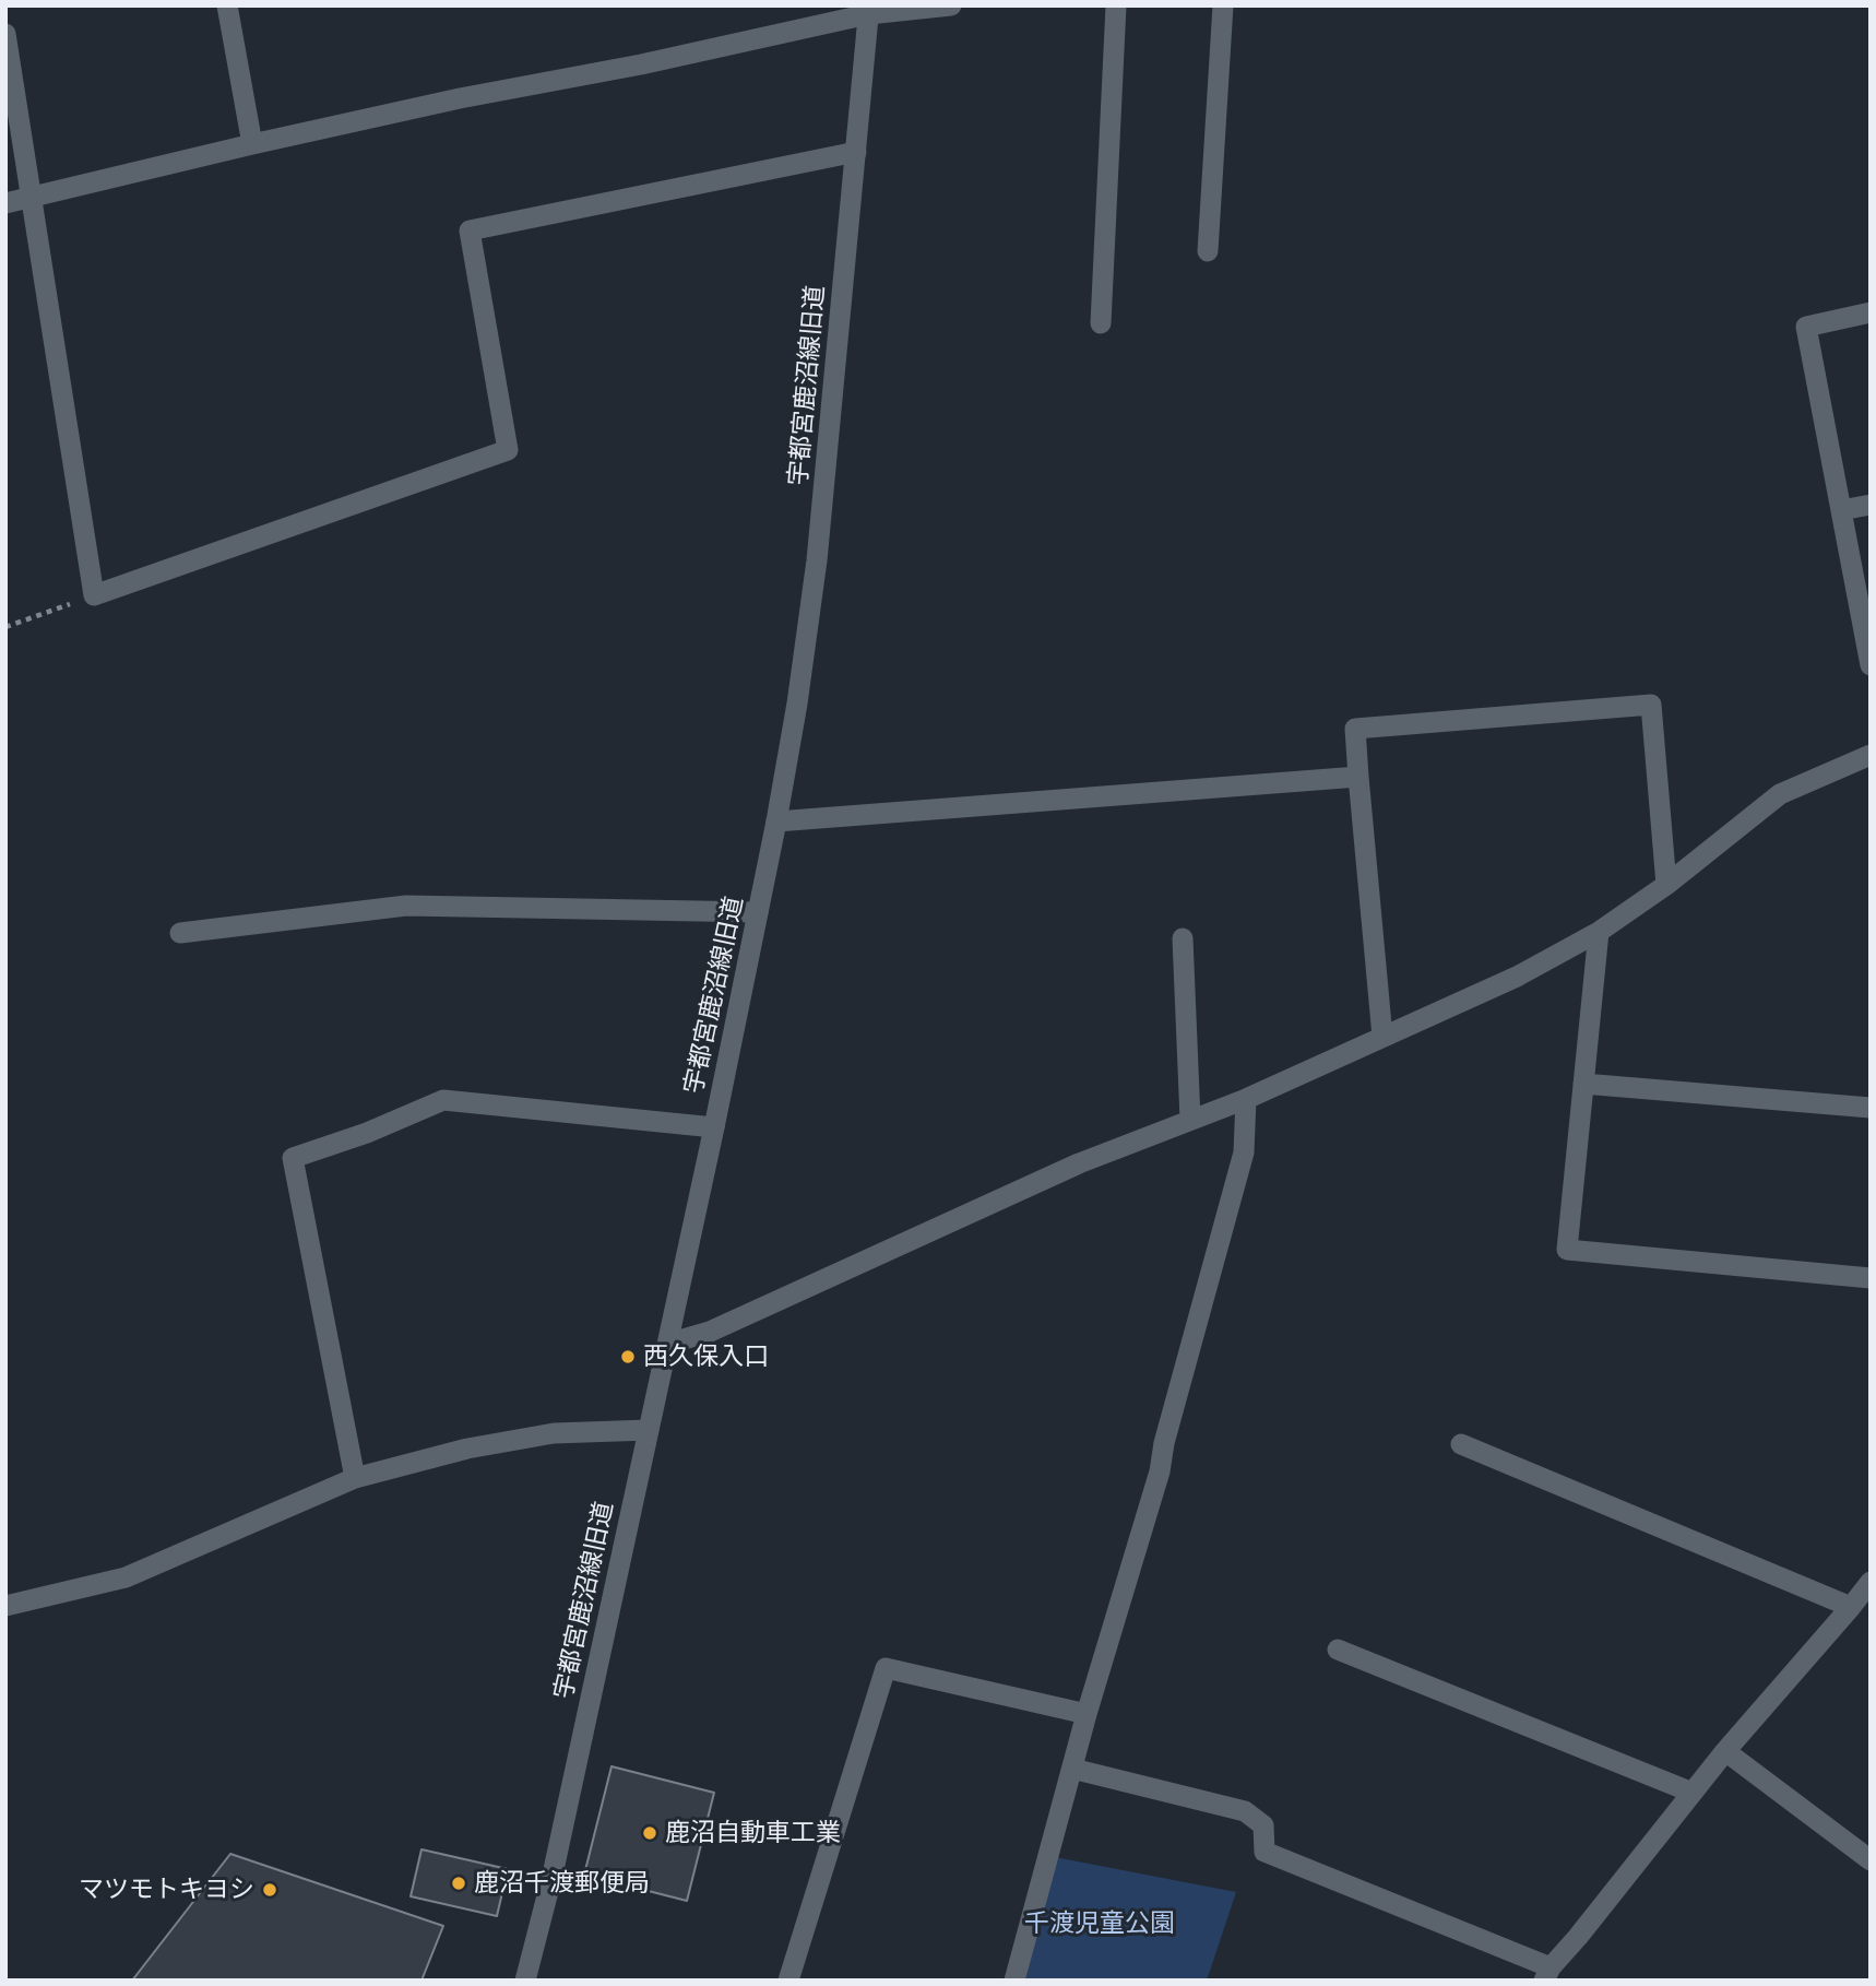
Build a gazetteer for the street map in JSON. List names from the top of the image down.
{
  "streets": {
    "street": ["宇都宮鹿沼線旧道"]
  },
  "parks": ["千渡児童公園"],
  "places": [
    "西久保入口",
    "鹿沼自動車工業",
    "鹿沼千渡郵便局",
    "マツモトキヨシ"
  ]
}
